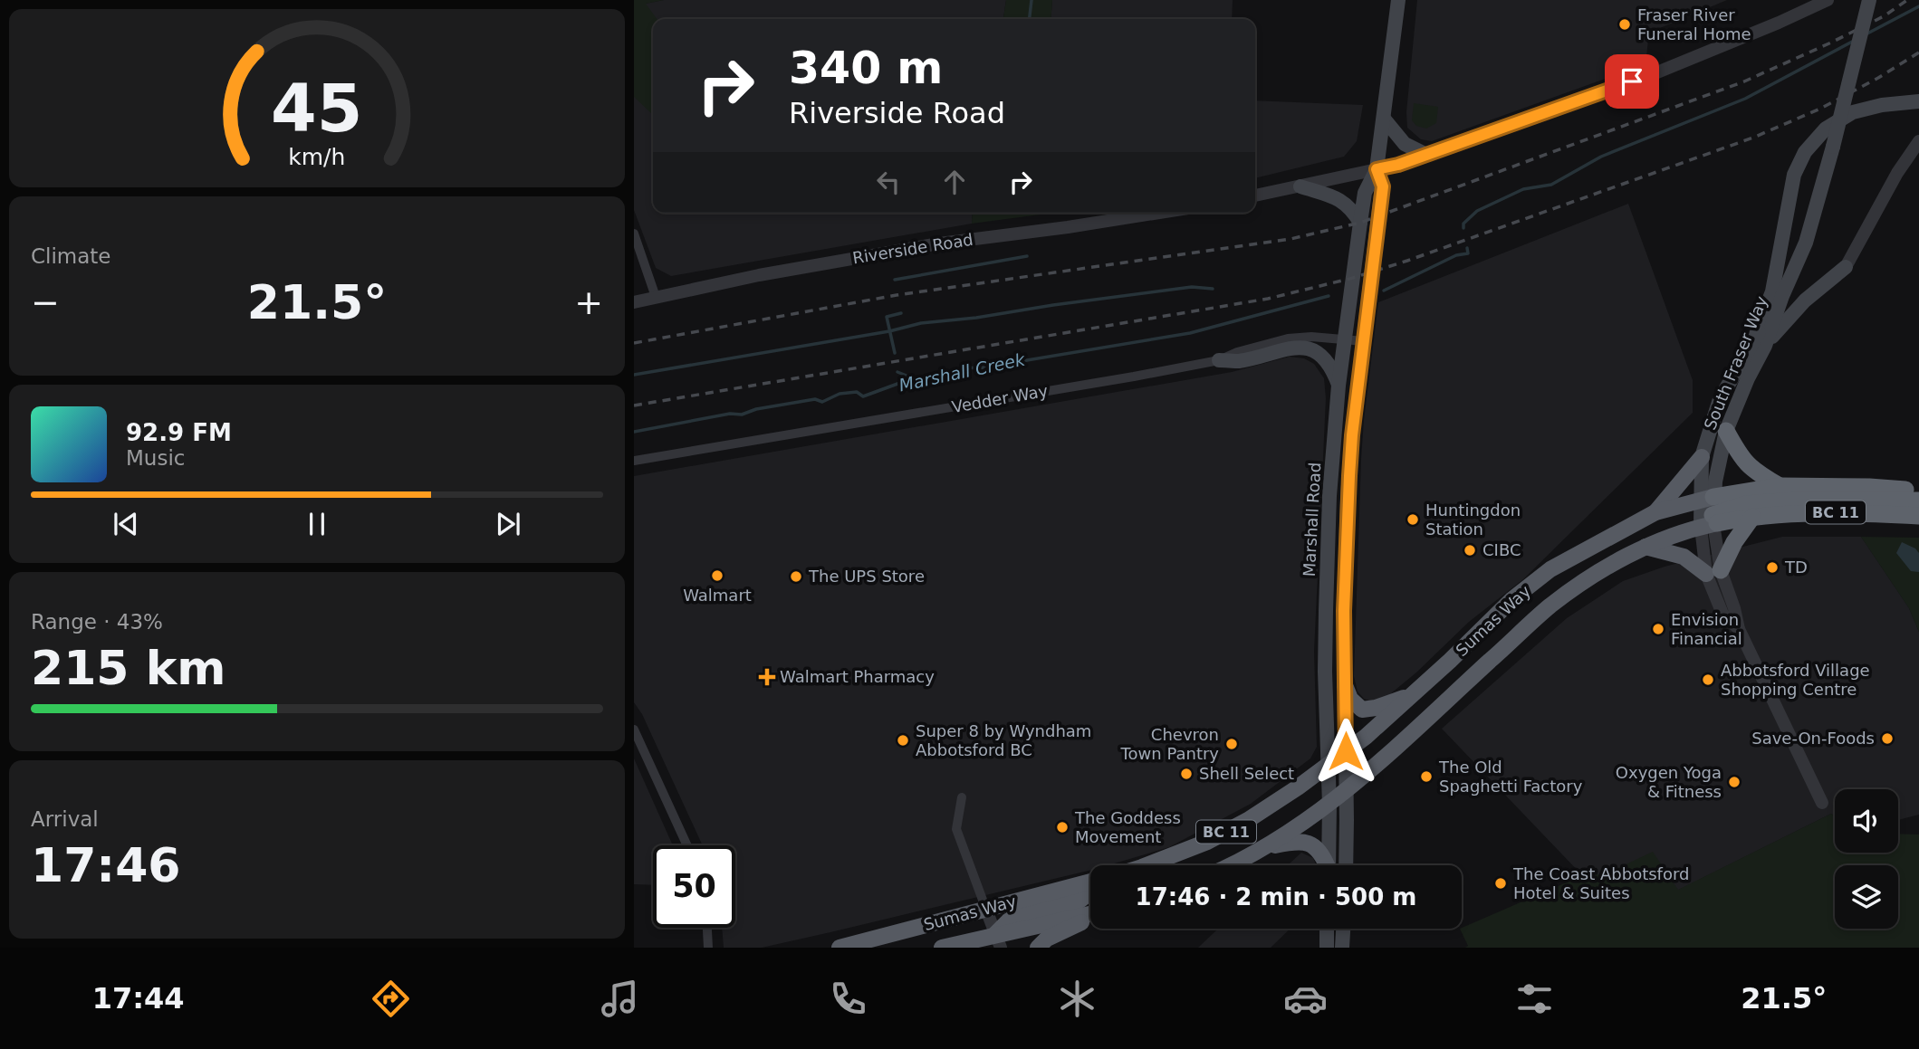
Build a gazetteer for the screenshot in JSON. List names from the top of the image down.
{
  "streets": {
    "highway": ["BC 11", "Sumas Way"],
    "main road": ["South Fraser Way", "Marshall Road"],
    "street": ["Riverside Road", "Vedder Way"]
  },
  "crossings": [
    ["South Fraser Way", "Sumas Way"],
    ["Vedder Way", "Marshall Road"],
    ["Marshall Road", "Sumas Way"]
  ],
  "water": ["Marshall Creek"],
  "places": {
    "other": [
      "Fraser River Funeral Home",
      "Huntingdon Station",
      "CIBC",
      "TD",
      "Walmart",
      "The UPS Store",
      "Envision Financial",
      "Abbotsford Village Shopping Centre",
      "Save-On-Foods",
      "Super 8 by Wyndham Abbotsford BC",
      "Chevron Town Pantry",
      "Shell Select",
      "The Old Spaghetti Factory",
      "Oxygen Yoga & Fitness",
      "The Goddess Movement",
      "The Coast Abbotsford Hotel & Suites"
    ],
    "health": ["Walmart Pharmacy"]
  },
  "page": {
    "turn": ["340 m", "Riverside Road"],
    "tile": [
      "Climate",
      ["Range · 43%", "215 km"],
      ["Arrival", "17:46"]
    ],
    "heat": ["−", "21.5°", "+"],
    "song": ["92.9 FM", "Music"],
    "limit": "50",
    "trip": "17:46 · 2 min · 500 m",
    "tabs": ["17:44", "21.5°"],
    "gauge": ["45", "km/h"]
  }
}
